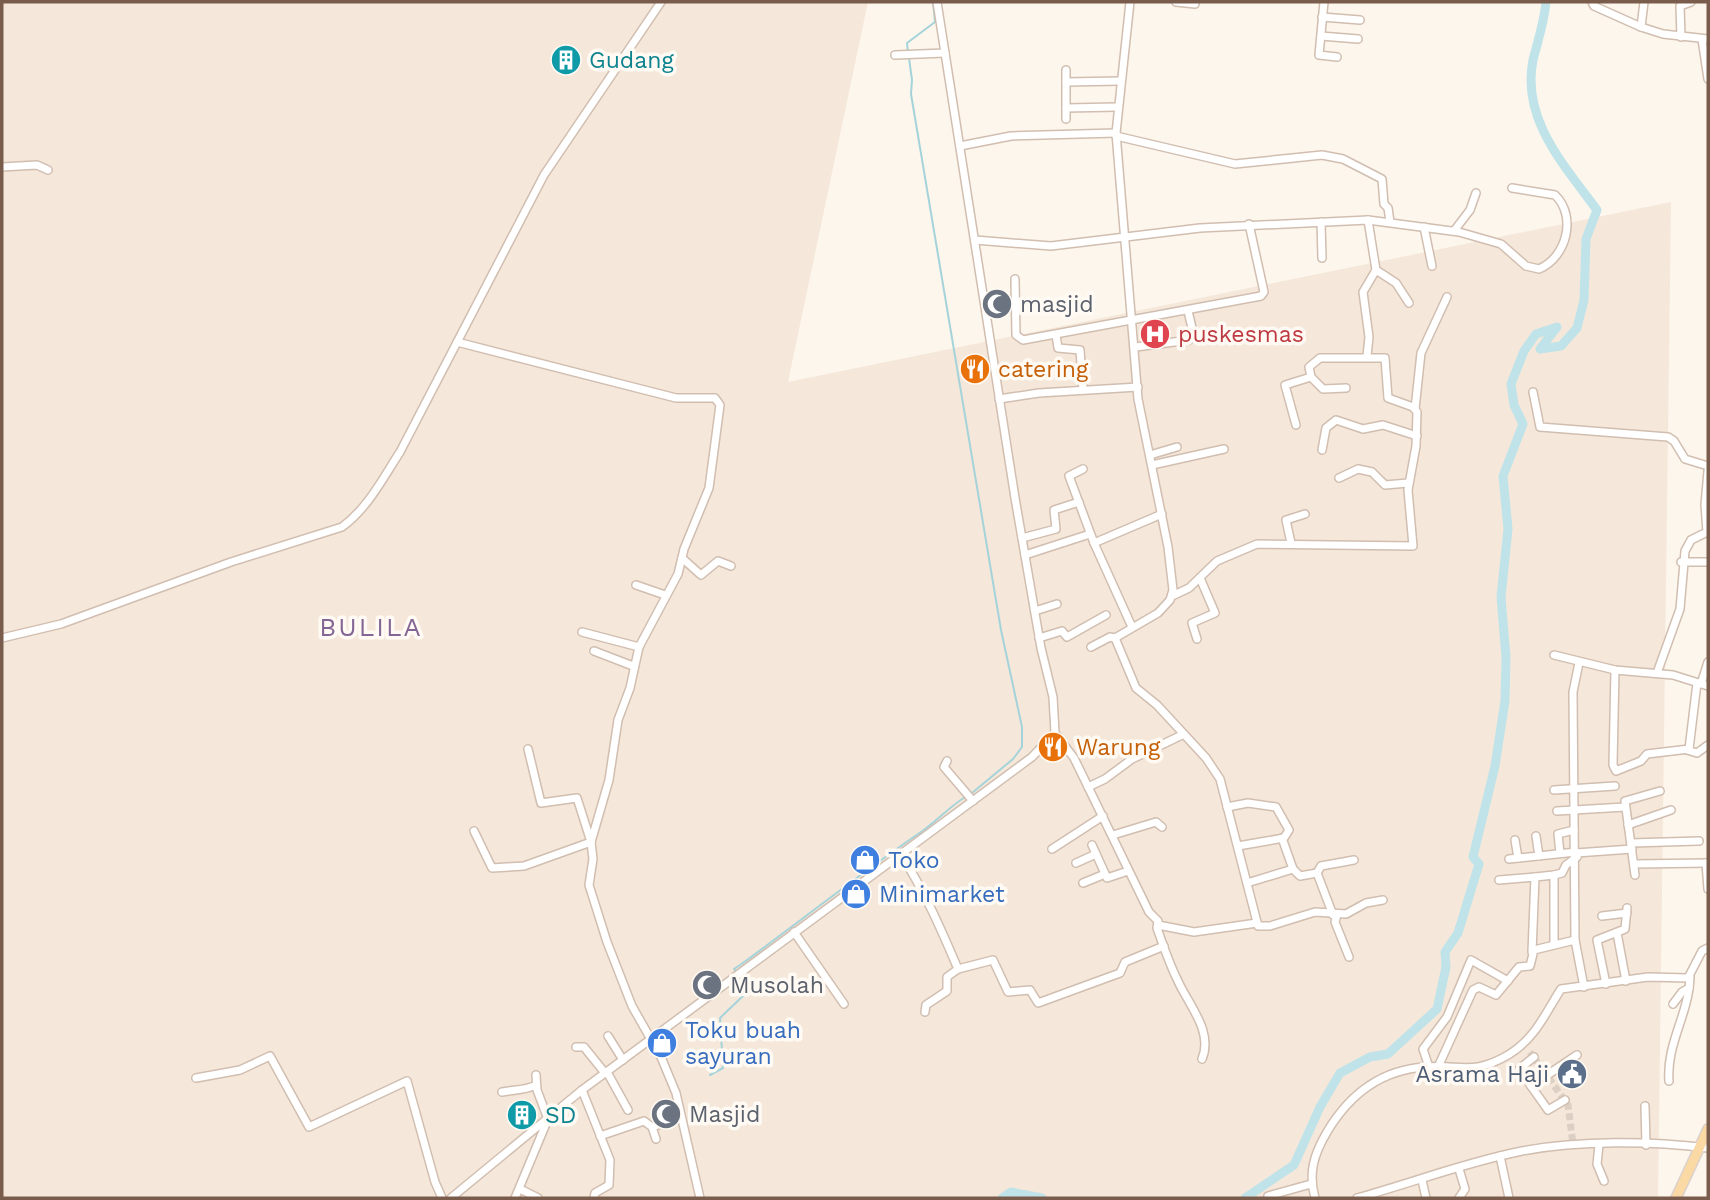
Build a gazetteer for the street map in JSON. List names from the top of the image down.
{
  "districts": ["BULILA"],
  "places": {
    "building": ["Gudang", "SD"],
    "mosque": ["masjid", "Musolah", "Masjid"],
    "hospital": ["puskesmas"],
    "restaurant": ["catering", "Warung"],
    "shop": ["Toko", "Minimarket", "Toku buah sayuran"],
    "public building": ["Asrama Haji"]
  }
}
